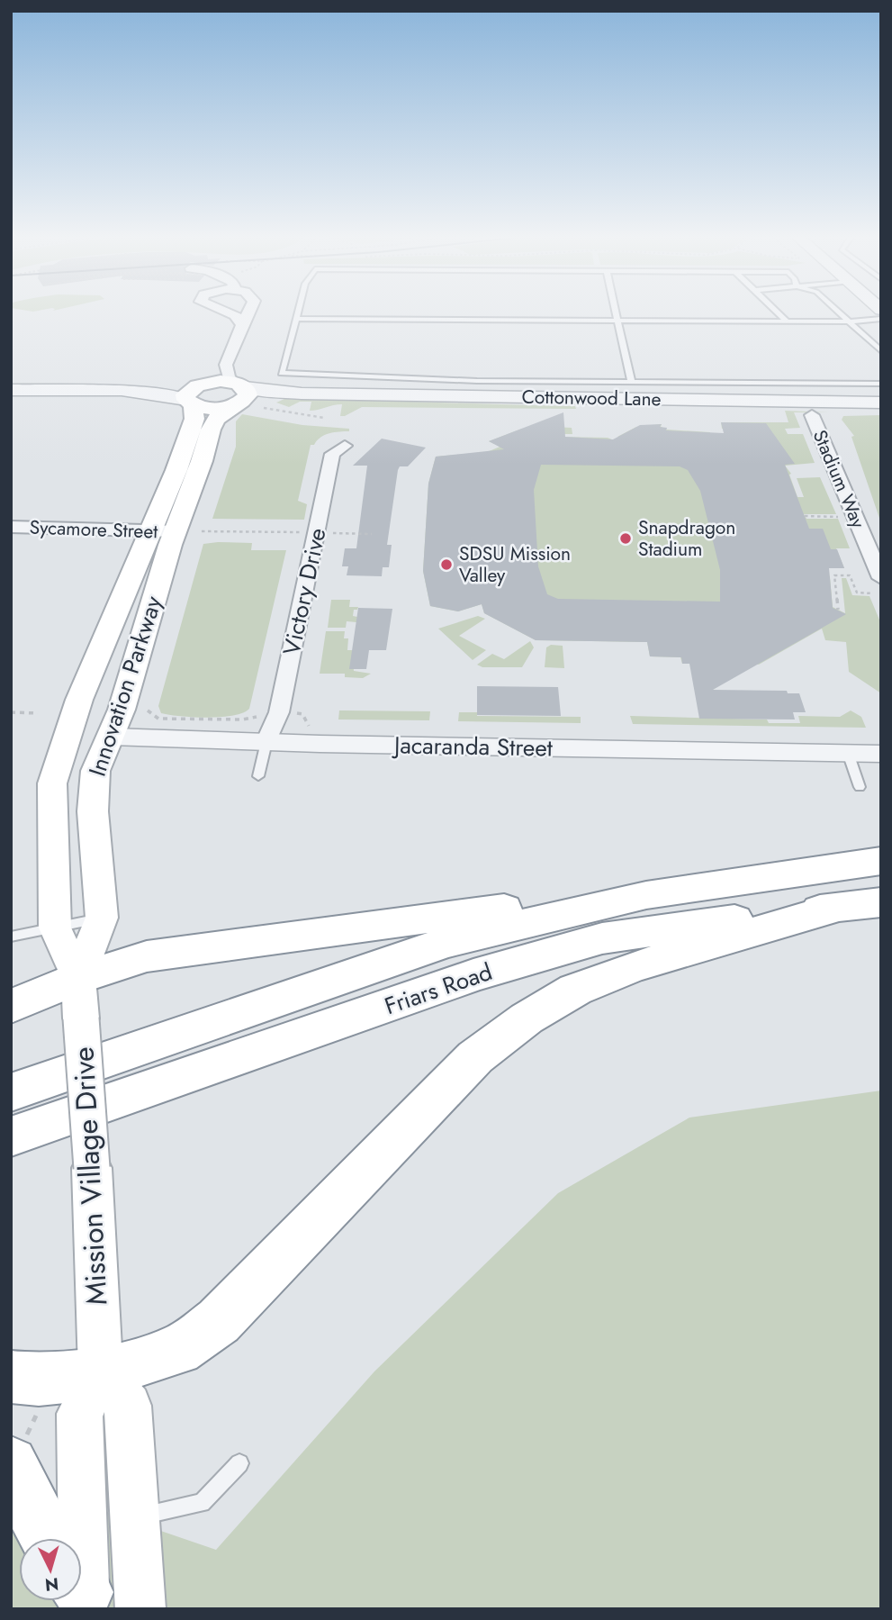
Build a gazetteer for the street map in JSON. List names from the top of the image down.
{
  "streets": {
    "highway": ["Friars Road"],
    "main road": ["Innovation Parkway", "Jacaranda Street", "Mission Village Drive"],
    "street": [
      "Cottonwood Lane",
      "Stadium Way",
      "Sycamore Street",
      "Victory Drive"
    ]
  },
  "crossings": [
    ["Cottonwood Lane", "Stadium Way"],
    ["Cottonwood Lane", "Innovation Parkway"],
    ["Sycamore Street", "Innovation Parkway"],
    ["Victory Drive", "Jacaranda Street"],
    ["Innovation Parkway", "Jacaranda Street"],
    ["Innovation Parkway", "Mission Village Drive"]
  ],
  "places": ["Snapdragon Stadium", "SDSU Mission Valley"],
  "north": "bottom"
}
